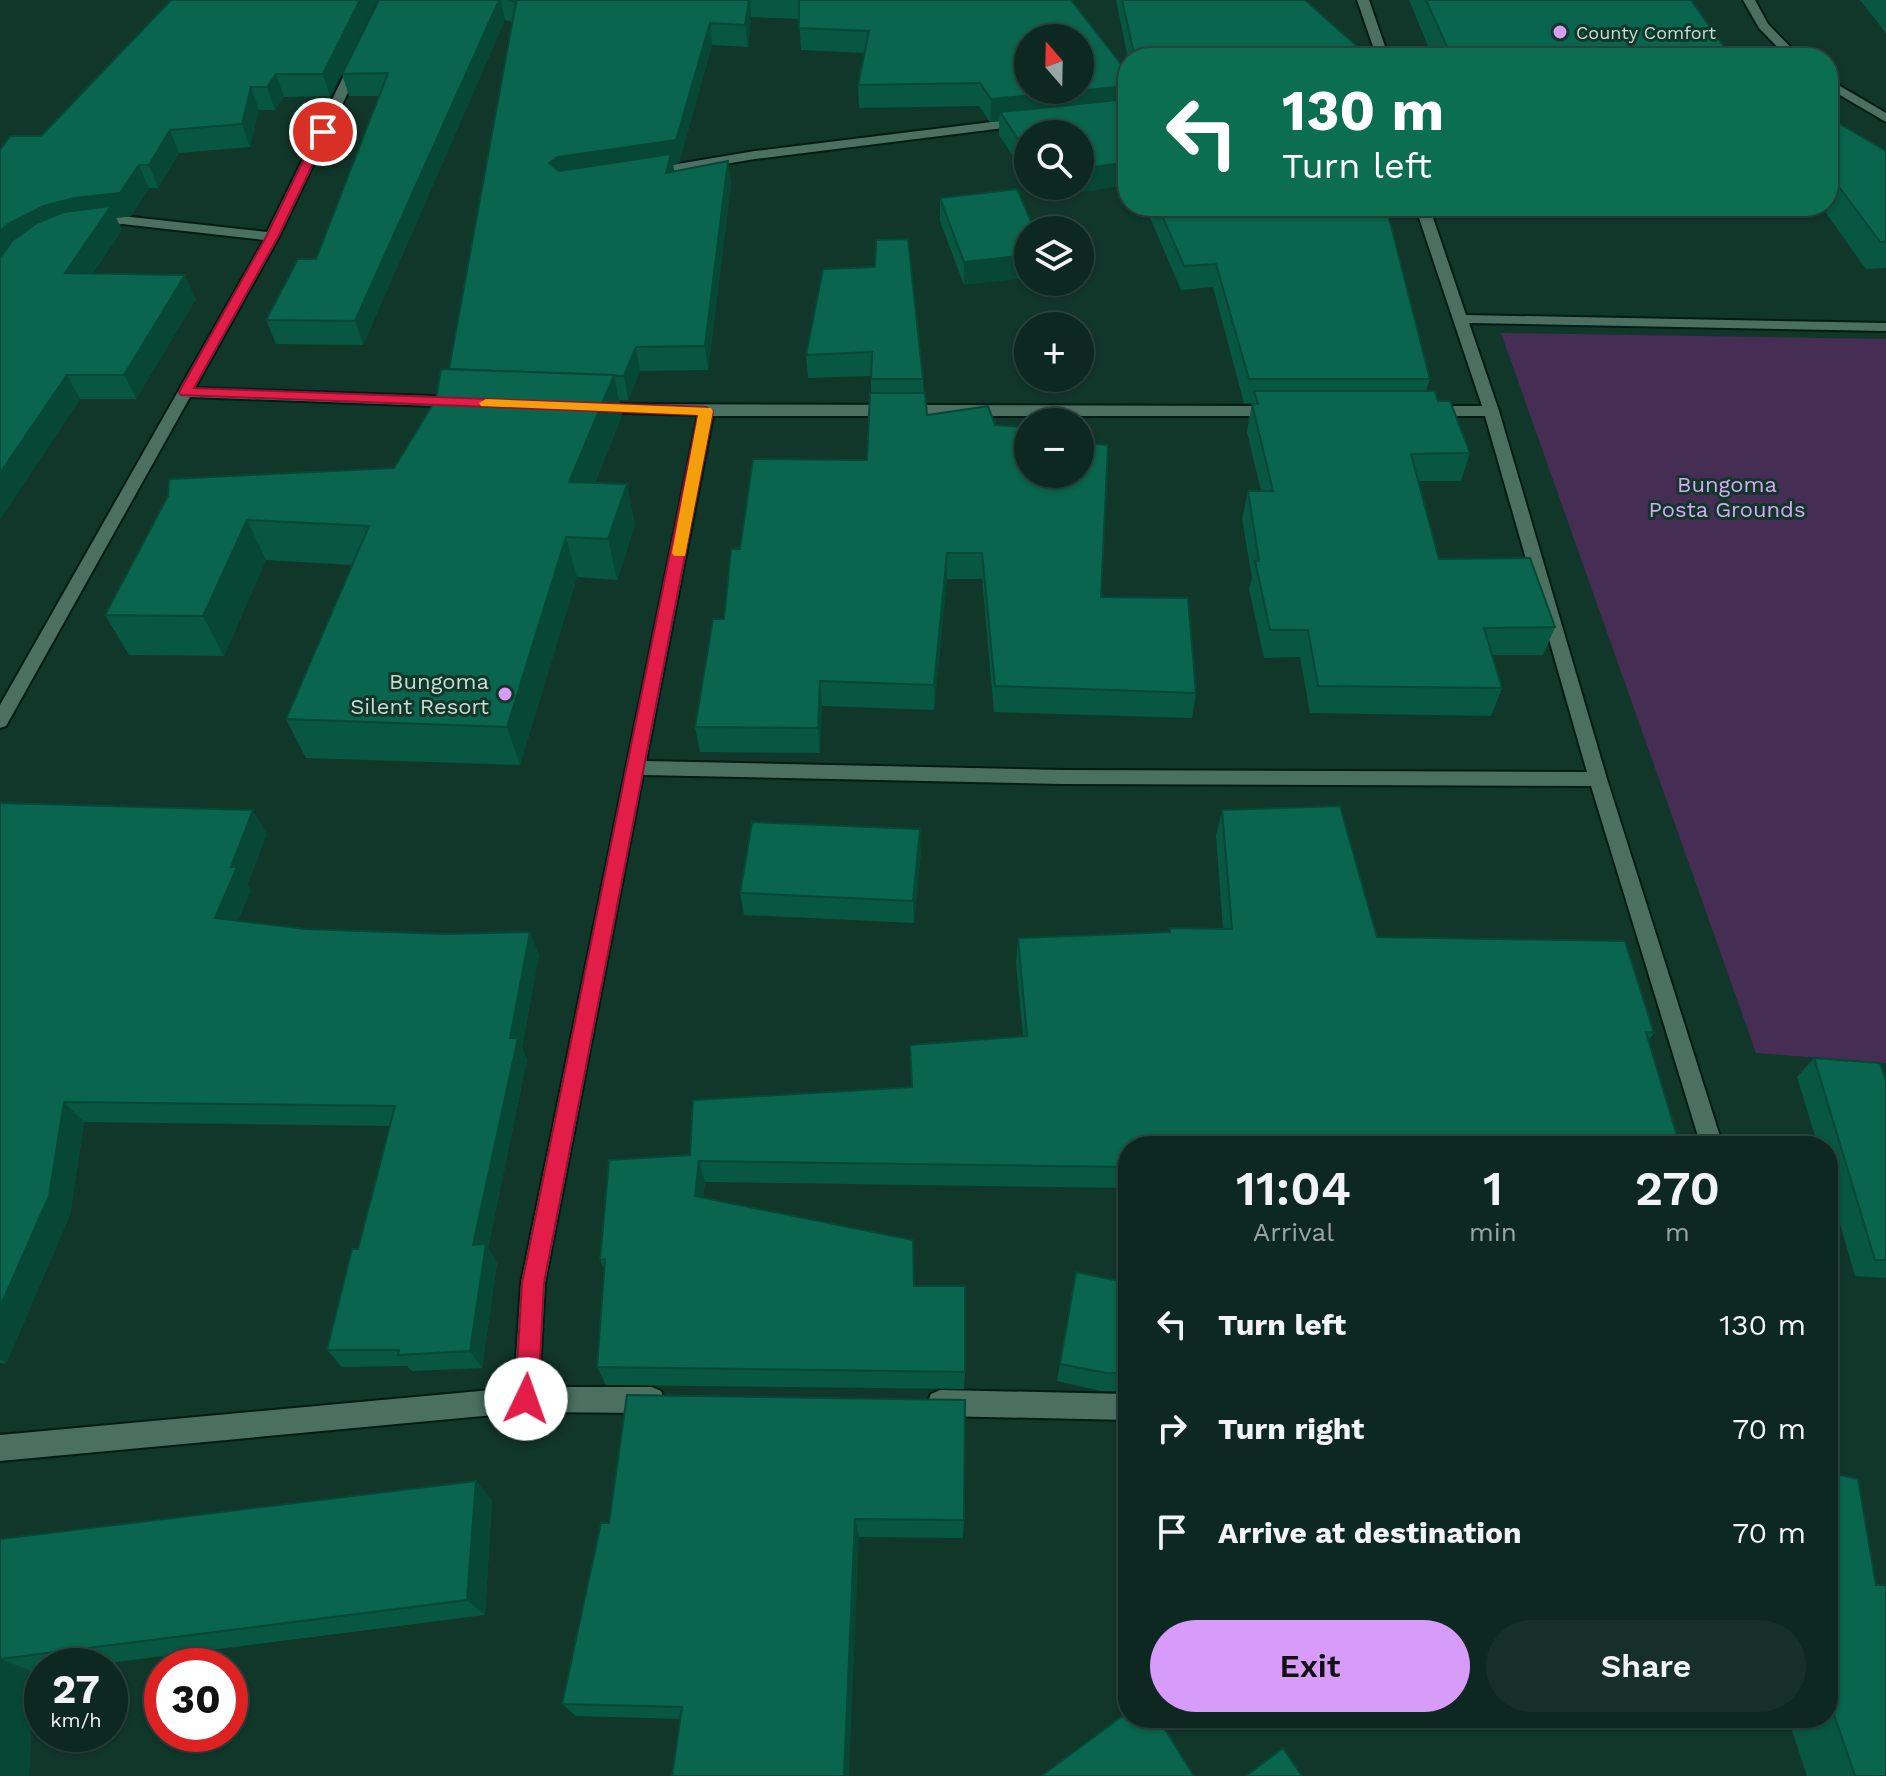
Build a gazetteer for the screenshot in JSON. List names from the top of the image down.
{
  "parks": ["Bungoma Posta Grounds"],
  "places": ["County Comfort", "Bungoma Silent Resort"],
  "north": "top",
  "page": {
    "map_buttons": ["+", "−"],
    "turn": ["130 m", "Turn left"],
    "eta": [
      "11:04",
      "Arrival",
      "1",
      "min",
      "270",
      "m"
    ],
    "list": [
      {
        "name": "Turn left",
        "value": "130 m"
      },
      {
        "name": "Turn right",
        "value": "70 m"
      },
      {
        "name": "Arrive at destination",
        "value": "70 m"
      }
    ],
    "buttons": ["Exit", "Share"],
    "speed": "27 km/h",
    "limit": "30"
  }
}
